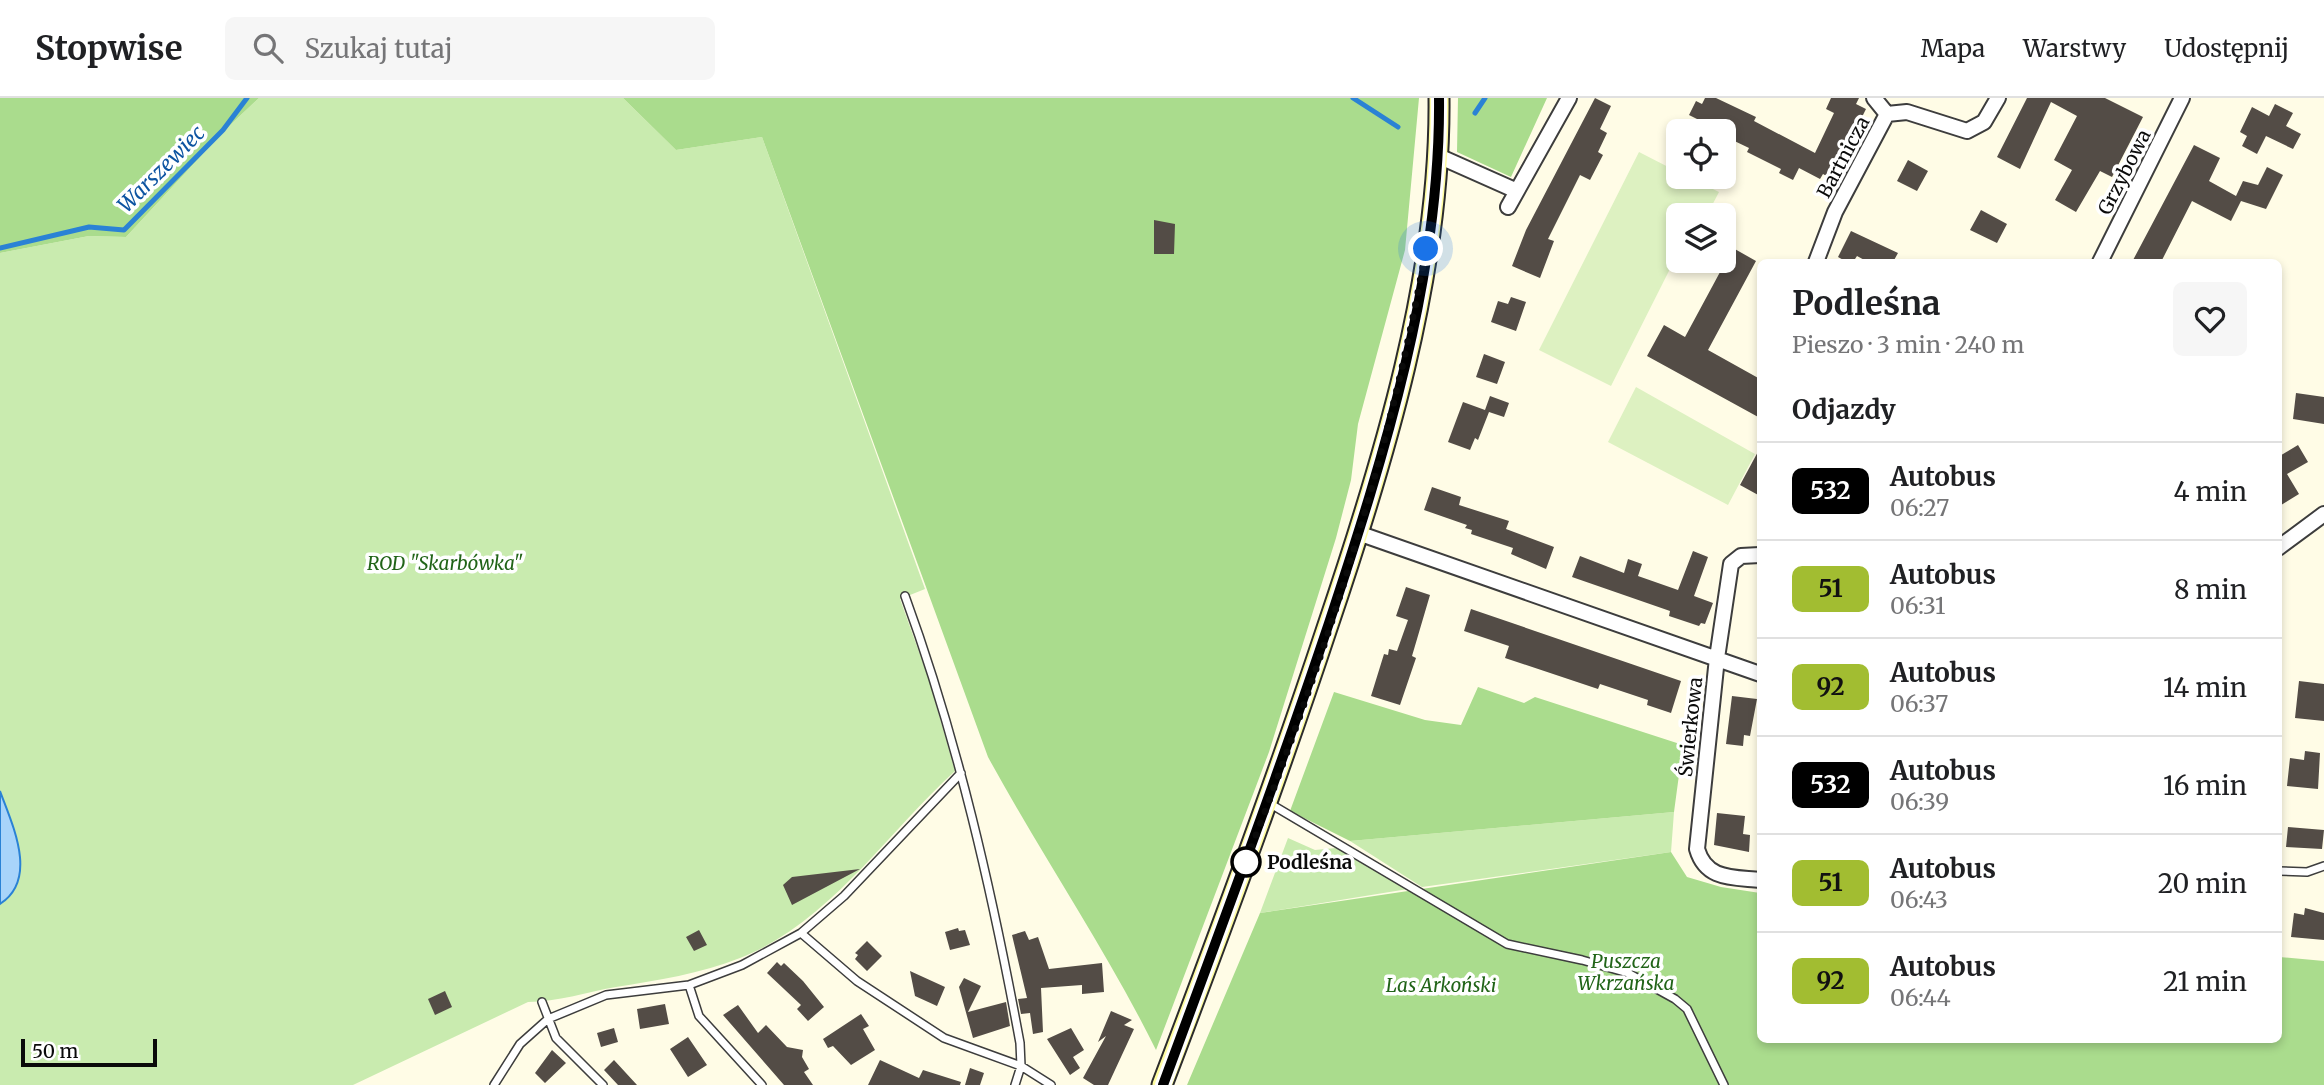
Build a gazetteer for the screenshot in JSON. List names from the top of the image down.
{
  "streets": {
    "street": ["Bartnicza", "Grzybowa", "Świerkowa"]
  },
  "water": ["Warszewiec"],
  "parks": ["ROD \"Skarbówka\"", "Puszcza Wkrzańska", "Las Arkoński"],
  "places": ["Podleśna"],
  "lines": ["bus line 532"],
  "scale_bar": "50 m",
  "page": {
    "header": "Stopwise",
    "search": "Szukaj tutaj",
    "nav": ["Mapa", "Warstwy", "Udostępnij"],
    "heading": [
      ["Podleśna", "Pieszo · 3 min · 240 m"],
      "Odjazdy"
    ],
    "list": [
      {
        "mark": "532",
        "name": "Autobus",
        "note": "06:27",
        "value": "4 min"
      },
      {
        "mark": "51",
        "name": "Autobus",
        "note": "06:31",
        "value": "8 min"
      },
      {
        "mark": "92",
        "name": "Autobus",
        "note": "06:37",
        "value": "14 min"
      },
      {
        "mark": "532",
        "name": "Autobus",
        "note": "06:39",
        "value": "16 min"
      },
      {
        "mark": "51",
        "name": "Autobus",
        "note": "06:43",
        "value": "20 min"
      },
      {
        "mark": "92",
        "name": "Autobus",
        "note": "06:44",
        "value": "21 min"
      }
    ],
    "scale": "50 m"
  }
}
